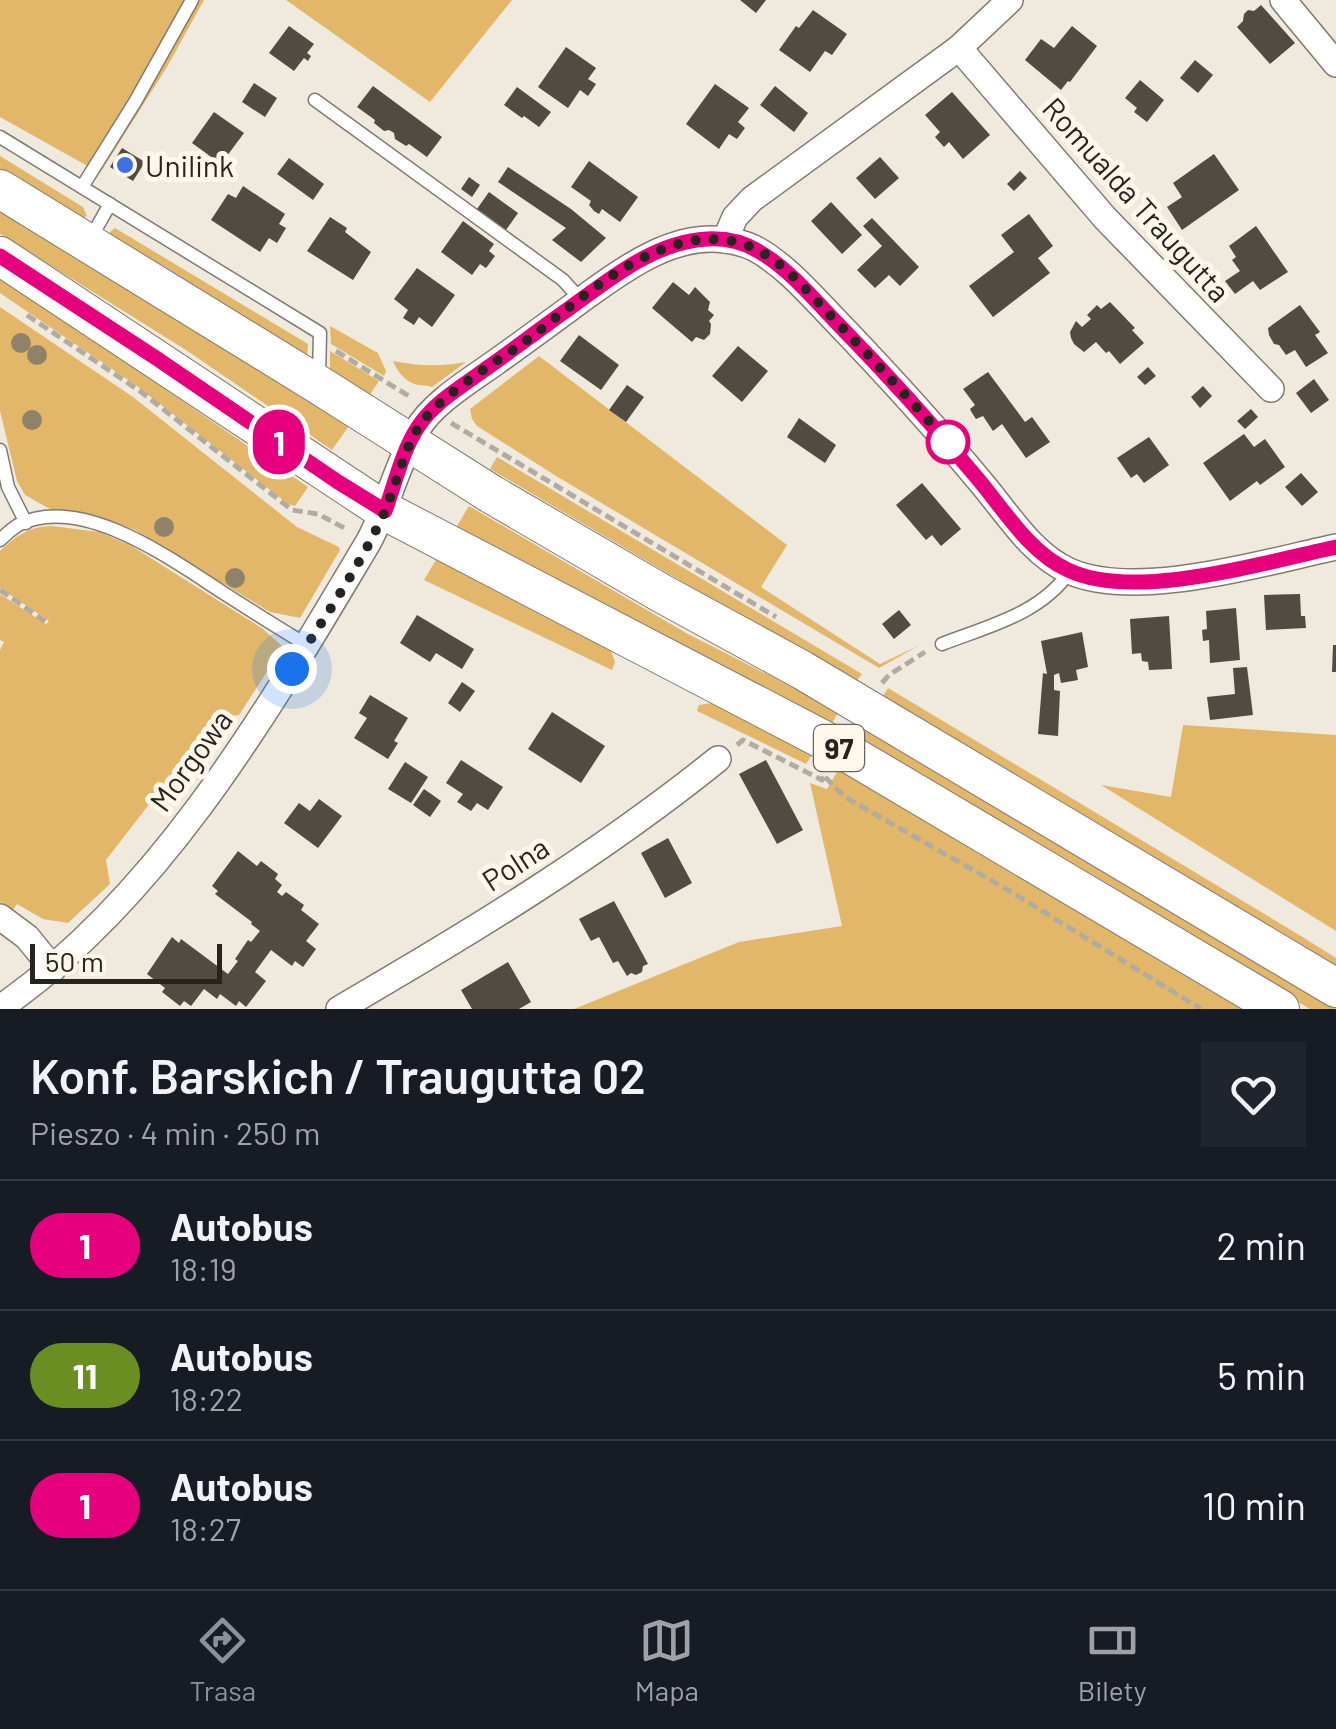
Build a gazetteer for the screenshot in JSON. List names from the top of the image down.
{
  "streets": {
    "main road": ["97"],
    "street": ["Romualda Traugutta", "Morgowa", "Polna"]
  },
  "crossings": [
    ["97", "Morgowa"]
  ],
  "places": ["Unilink"],
  "lines": ["bus line 1"],
  "scale_bar": "50 m",
  "page": {
    "on_map": "1",
    "scale": "50 m",
    "heading": ["Konf. Barskich / Traugutta 02", "Pieszo · 4 min · 250 m"],
    "list": [
      {
        "mark": "1",
        "name": "Autobus",
        "note": "18:19",
        "value": "2 min"
      },
      {
        "mark": "11",
        "name": "Autobus",
        "note": "18:22",
        "value": "5 min"
      },
      {
        "mark": "1",
        "name": "Autobus",
        "note": "18:27",
        "value": "10 min"
      }
    ],
    "tabs": ["Trasa", "Mapa", "Bilety"]
  }
}
